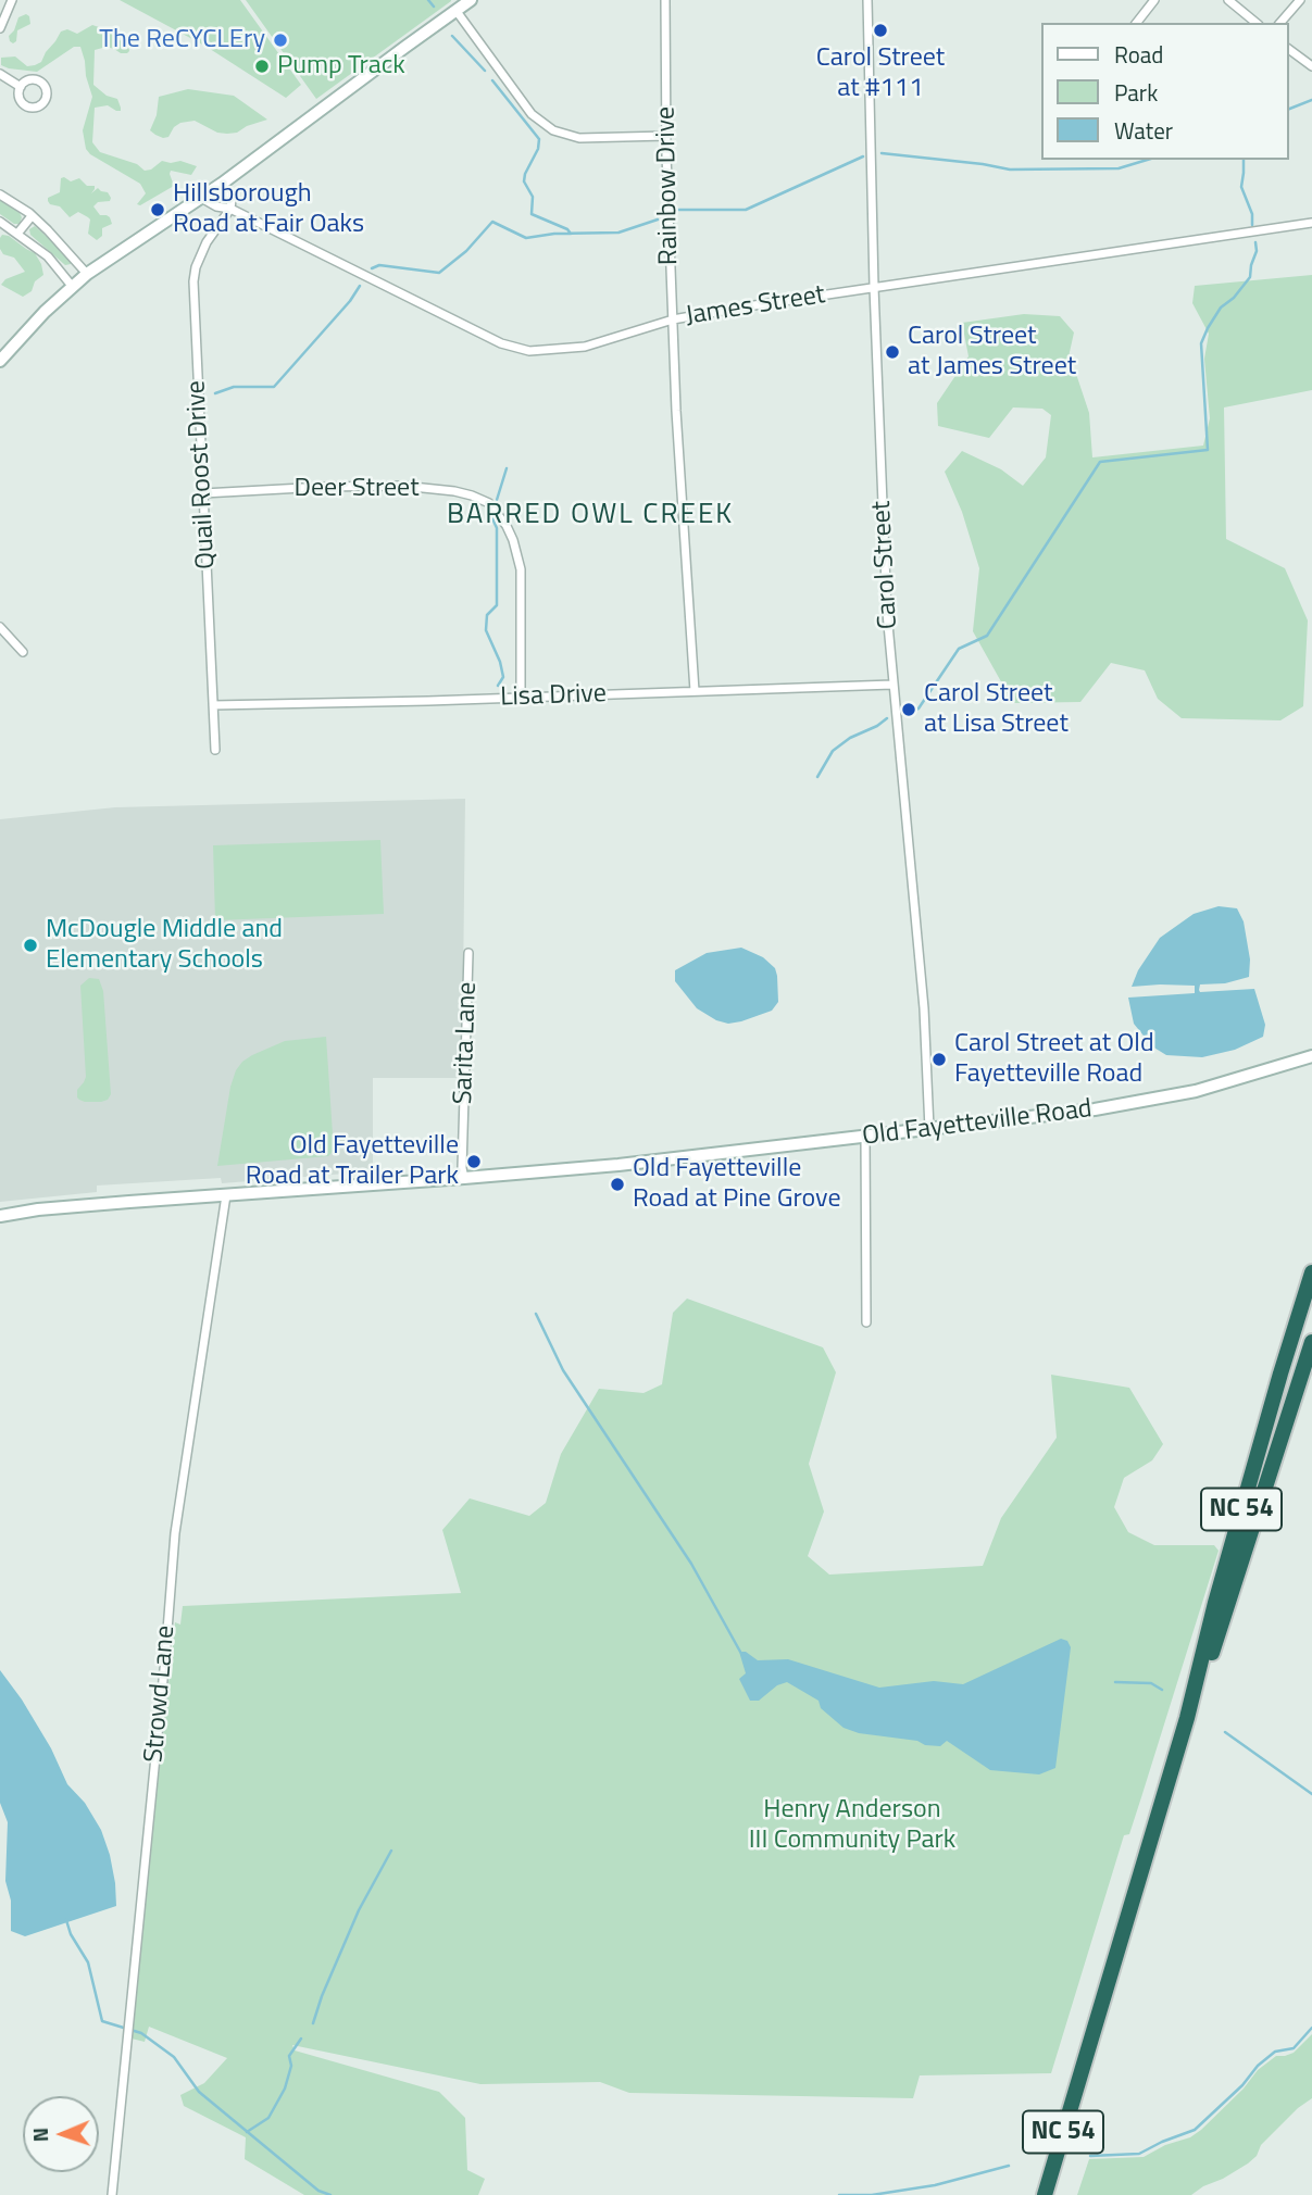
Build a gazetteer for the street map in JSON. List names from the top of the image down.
{
  "streets": {
    "highway": ["NC 54"],
    "street": [
      "Rainbow Drive",
      "James Street",
      "Quail Roost Drive",
      "Deer Street",
      "Carol Street",
      "Lisa Drive",
      "Sarita Lane",
      "Old Fayetteville Road",
      "Strowd Lane"
    ]
  },
  "crossings": [
    ["Rainbow Drive", "James Street"],
    ["Rainbow Drive", "Lisa Drive"],
    ["James Street", "Quail Roost Drive"],
    ["James Street", "Carol Street"],
    ["Quail Roost Drive", "Deer Street"],
    ["Quail Roost Drive", "Lisa Drive"],
    ["Deer Street", "Lisa Drive"],
    ["Carol Street", "Lisa Drive"],
    ["Carol Street", "Old Fayetteville Road"],
    ["Sarita Lane", "Old Fayetteville Road"],
    ["Old Fayetteville Road", "Strowd Lane"]
  ],
  "districts": ["BARRED OWL CREEK"],
  "parks": ["Henry Anderson III Community Park"],
  "places": [
    "Carol Street at #111",
    "The ReCYCLEry",
    "Pump Track",
    "Hillsborough Road at Fair Oaks",
    "Carol Street at James Street",
    "Carol Street at Lisa Street",
    "McDougle Middle and Elementary Schools",
    "Carol Street at Old Fayetteville Road",
    "Old Fayetteville Road at Trailer Park",
    "Old Fayetteville Road at Pine Grove"
  ],
  "legend": ["Road", "Park", "Water"],
  "north": "left"
}
